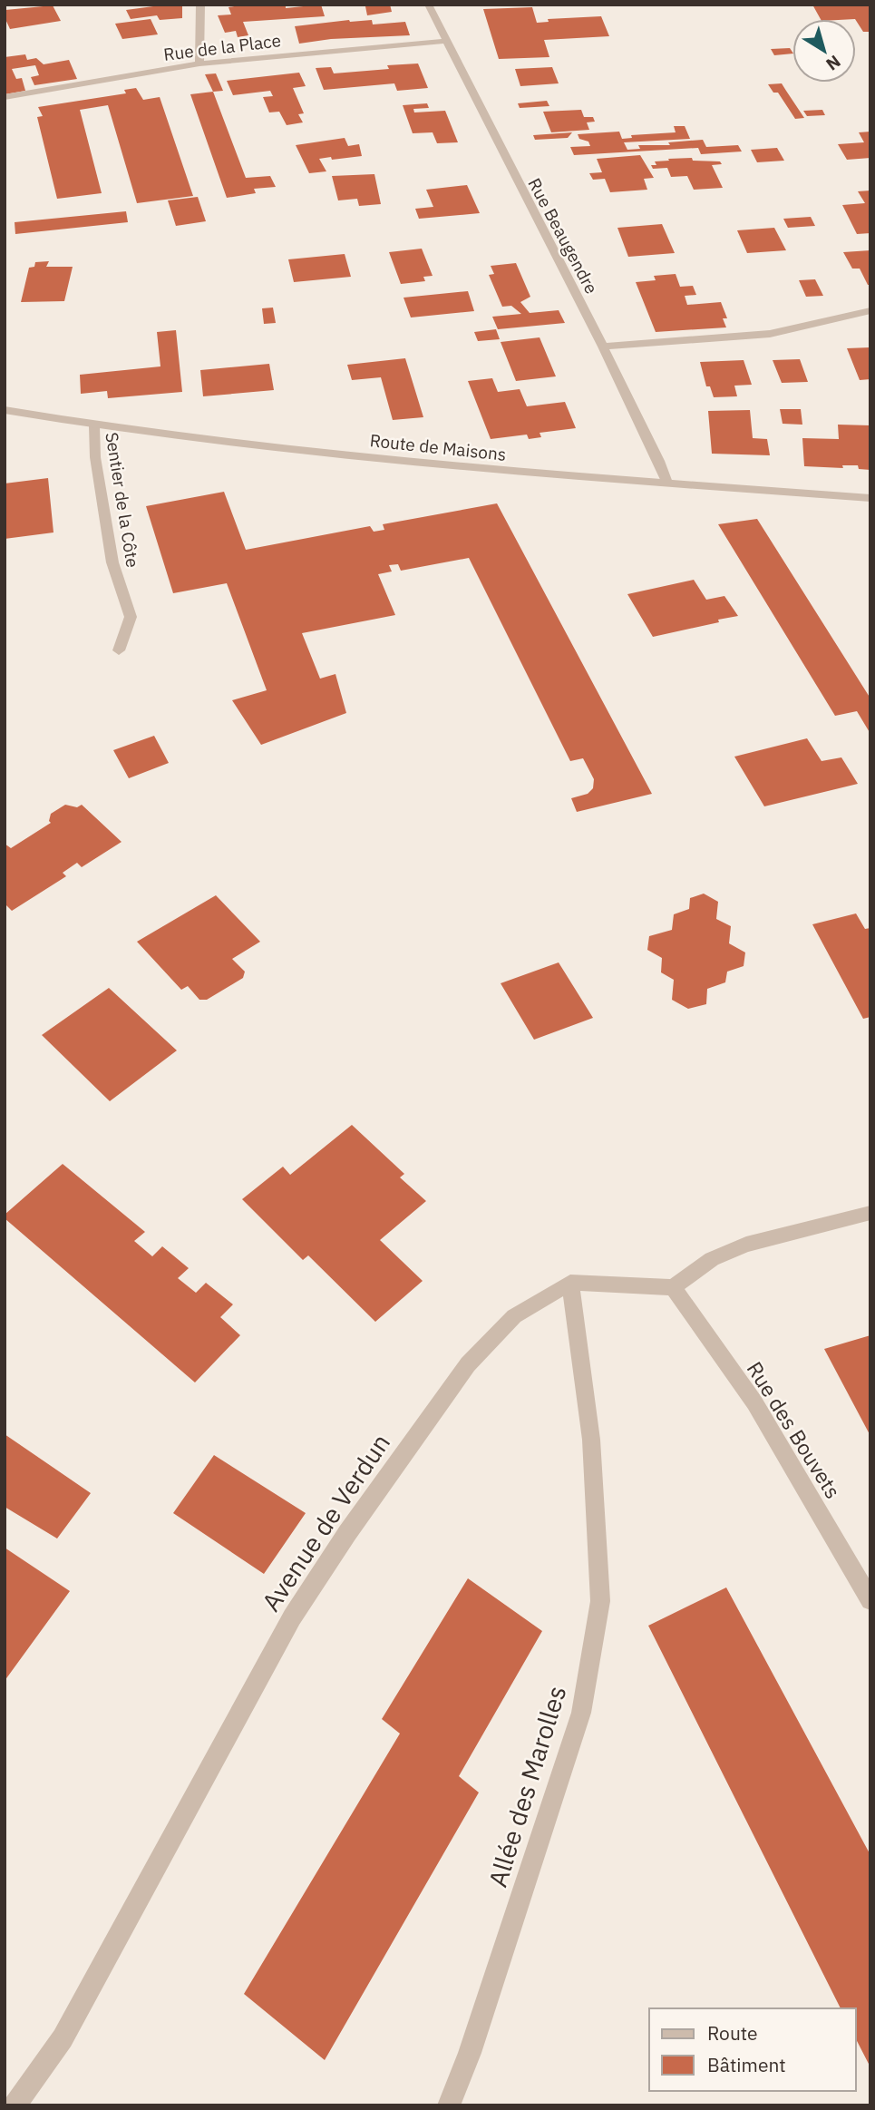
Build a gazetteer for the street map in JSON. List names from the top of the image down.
{
  "streets": {
    "street": [
      "Rue de la Place",
      "Rue Beaugendre",
      "Route de Maisons",
      "Sentier de la Côte",
      "Rue des Bouvets",
      "Avenue de Verdun",
      "Allée des Marolles"
    ]
  },
  "crossings": [
    ["Rue de la Place", "Rue Beaugendre"],
    ["Rue Beaugendre", "Route de Maisons"],
    ["Route de Maisons", "Sentier de la Côte"],
    ["Avenue de Verdun", "Allée des Marolles"]
  ],
  "legend": ["Route", "Bâtiment"],
  "north": "bottom right"
}
